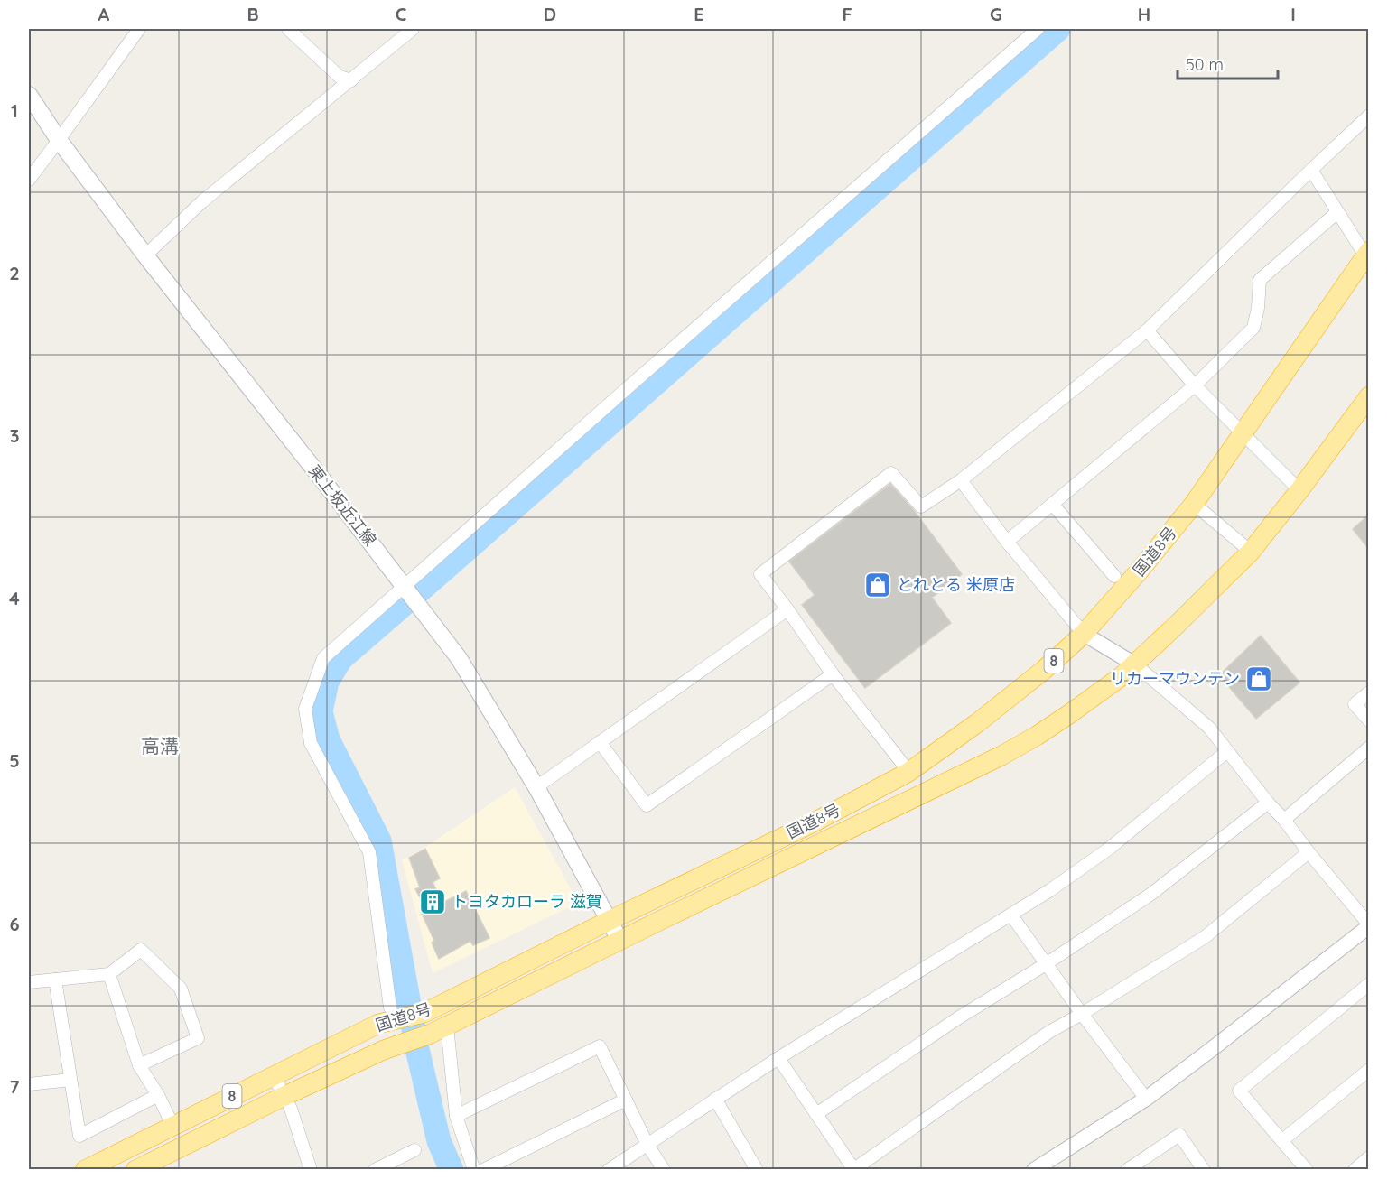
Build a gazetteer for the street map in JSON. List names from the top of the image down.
{
  "streets": {
    "highway": ["国道8号", "8"],
    "main road": ["東上坂近江線"]
  },
  "crossings": [
    ["東上坂近江線", "国道8号"]
  ],
  "districts": ["高溝"],
  "places": {
    "shop": ["とれとる 米原店", "リカーマウンテン"],
    "building": ["トヨタカローラ 滋賀"]
  },
  "scale_bar": "50 m",
  "grid": {
    "columns": [
      "A",
      "B",
      "C",
      "D",
      "E",
      "F",
      "G",
      "H",
      "I"
    ],
    "rows": [
      "1",
      "2",
      "3",
      "4",
      "5",
      "6",
      "7"
    ]
  }
}
